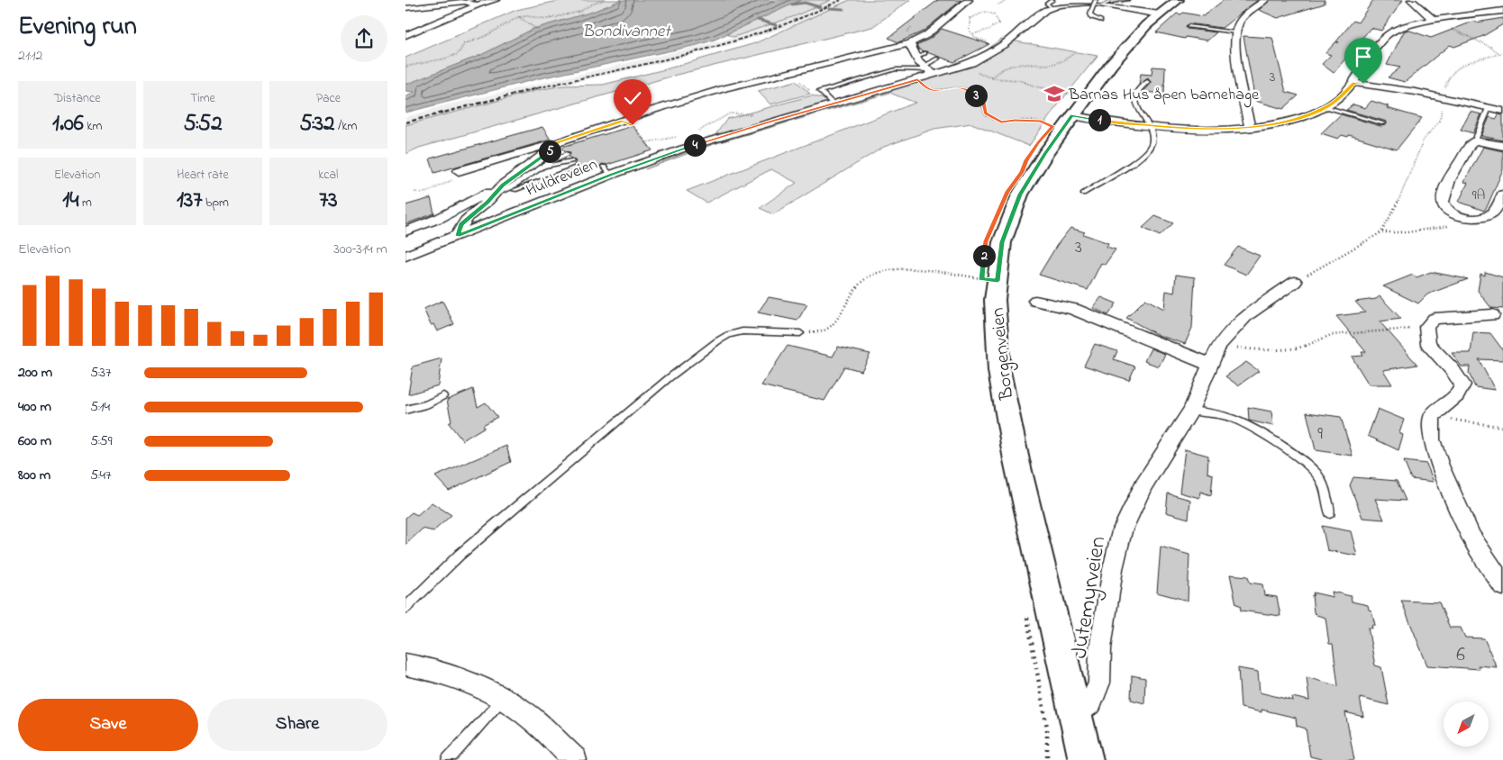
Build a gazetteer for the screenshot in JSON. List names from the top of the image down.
{
  "streets": {
    "street": ["Huldreveien", "Borgenveien", "Jutemyrveien"]
  },
  "crossings": [
    ["Huldreveien", "Borgenveien"],
    ["Borgenveien", "Jutemyrveien"]
  ],
  "water": ["Bondivannet"],
  "places": {
    "school or university": ["Barnas Hus åpen barnehage"]
  },
  "house_numbers": [
    "3",
    "9A",
    "3",
    "9",
    "6"
  ],
  "north": "bottom left",
  "page": {
    "heading": ["Evening run", "21:12"],
    "stats": [
      ["Distance", "1.06 km"],
      ["Time", "5:52"],
      ["Pace", "5:32 /km"],
      ["Elevation", "14 m"],
      ["Heart rate", "137 bpm"],
      ["kcal", "73"]
    ],
    "pins": [
      "3",
      "1",
      "4",
      "5",
      "2"
    ],
    "chart": ["Elevation", "300–314 m"],
    "list": [
      {
        "name": "200 m",
        "note": "5:37"
      },
      {
        "name": "400 m",
        "note": "5:14"
      },
      {
        "name": "600 m",
        "note": "5:59"
      },
      {
        "name": "800 m",
        "note": "5:47"
      }
    ],
    "buttons": ["Save", "Share"]
  }
}
